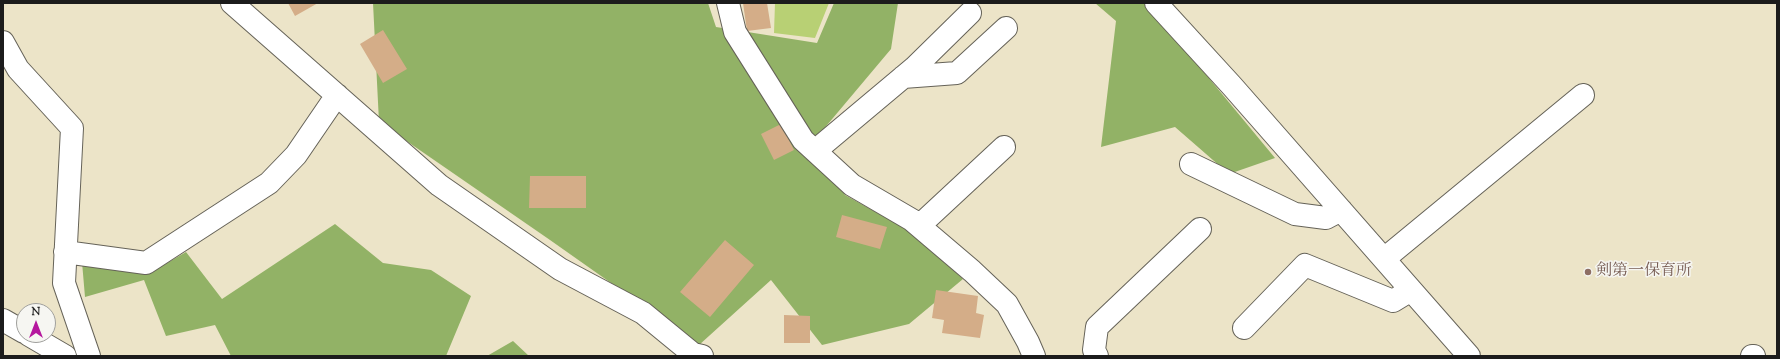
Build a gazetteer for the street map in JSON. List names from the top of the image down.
{
  "places": ["剣第一保育所"],
  "north": "top"
}
